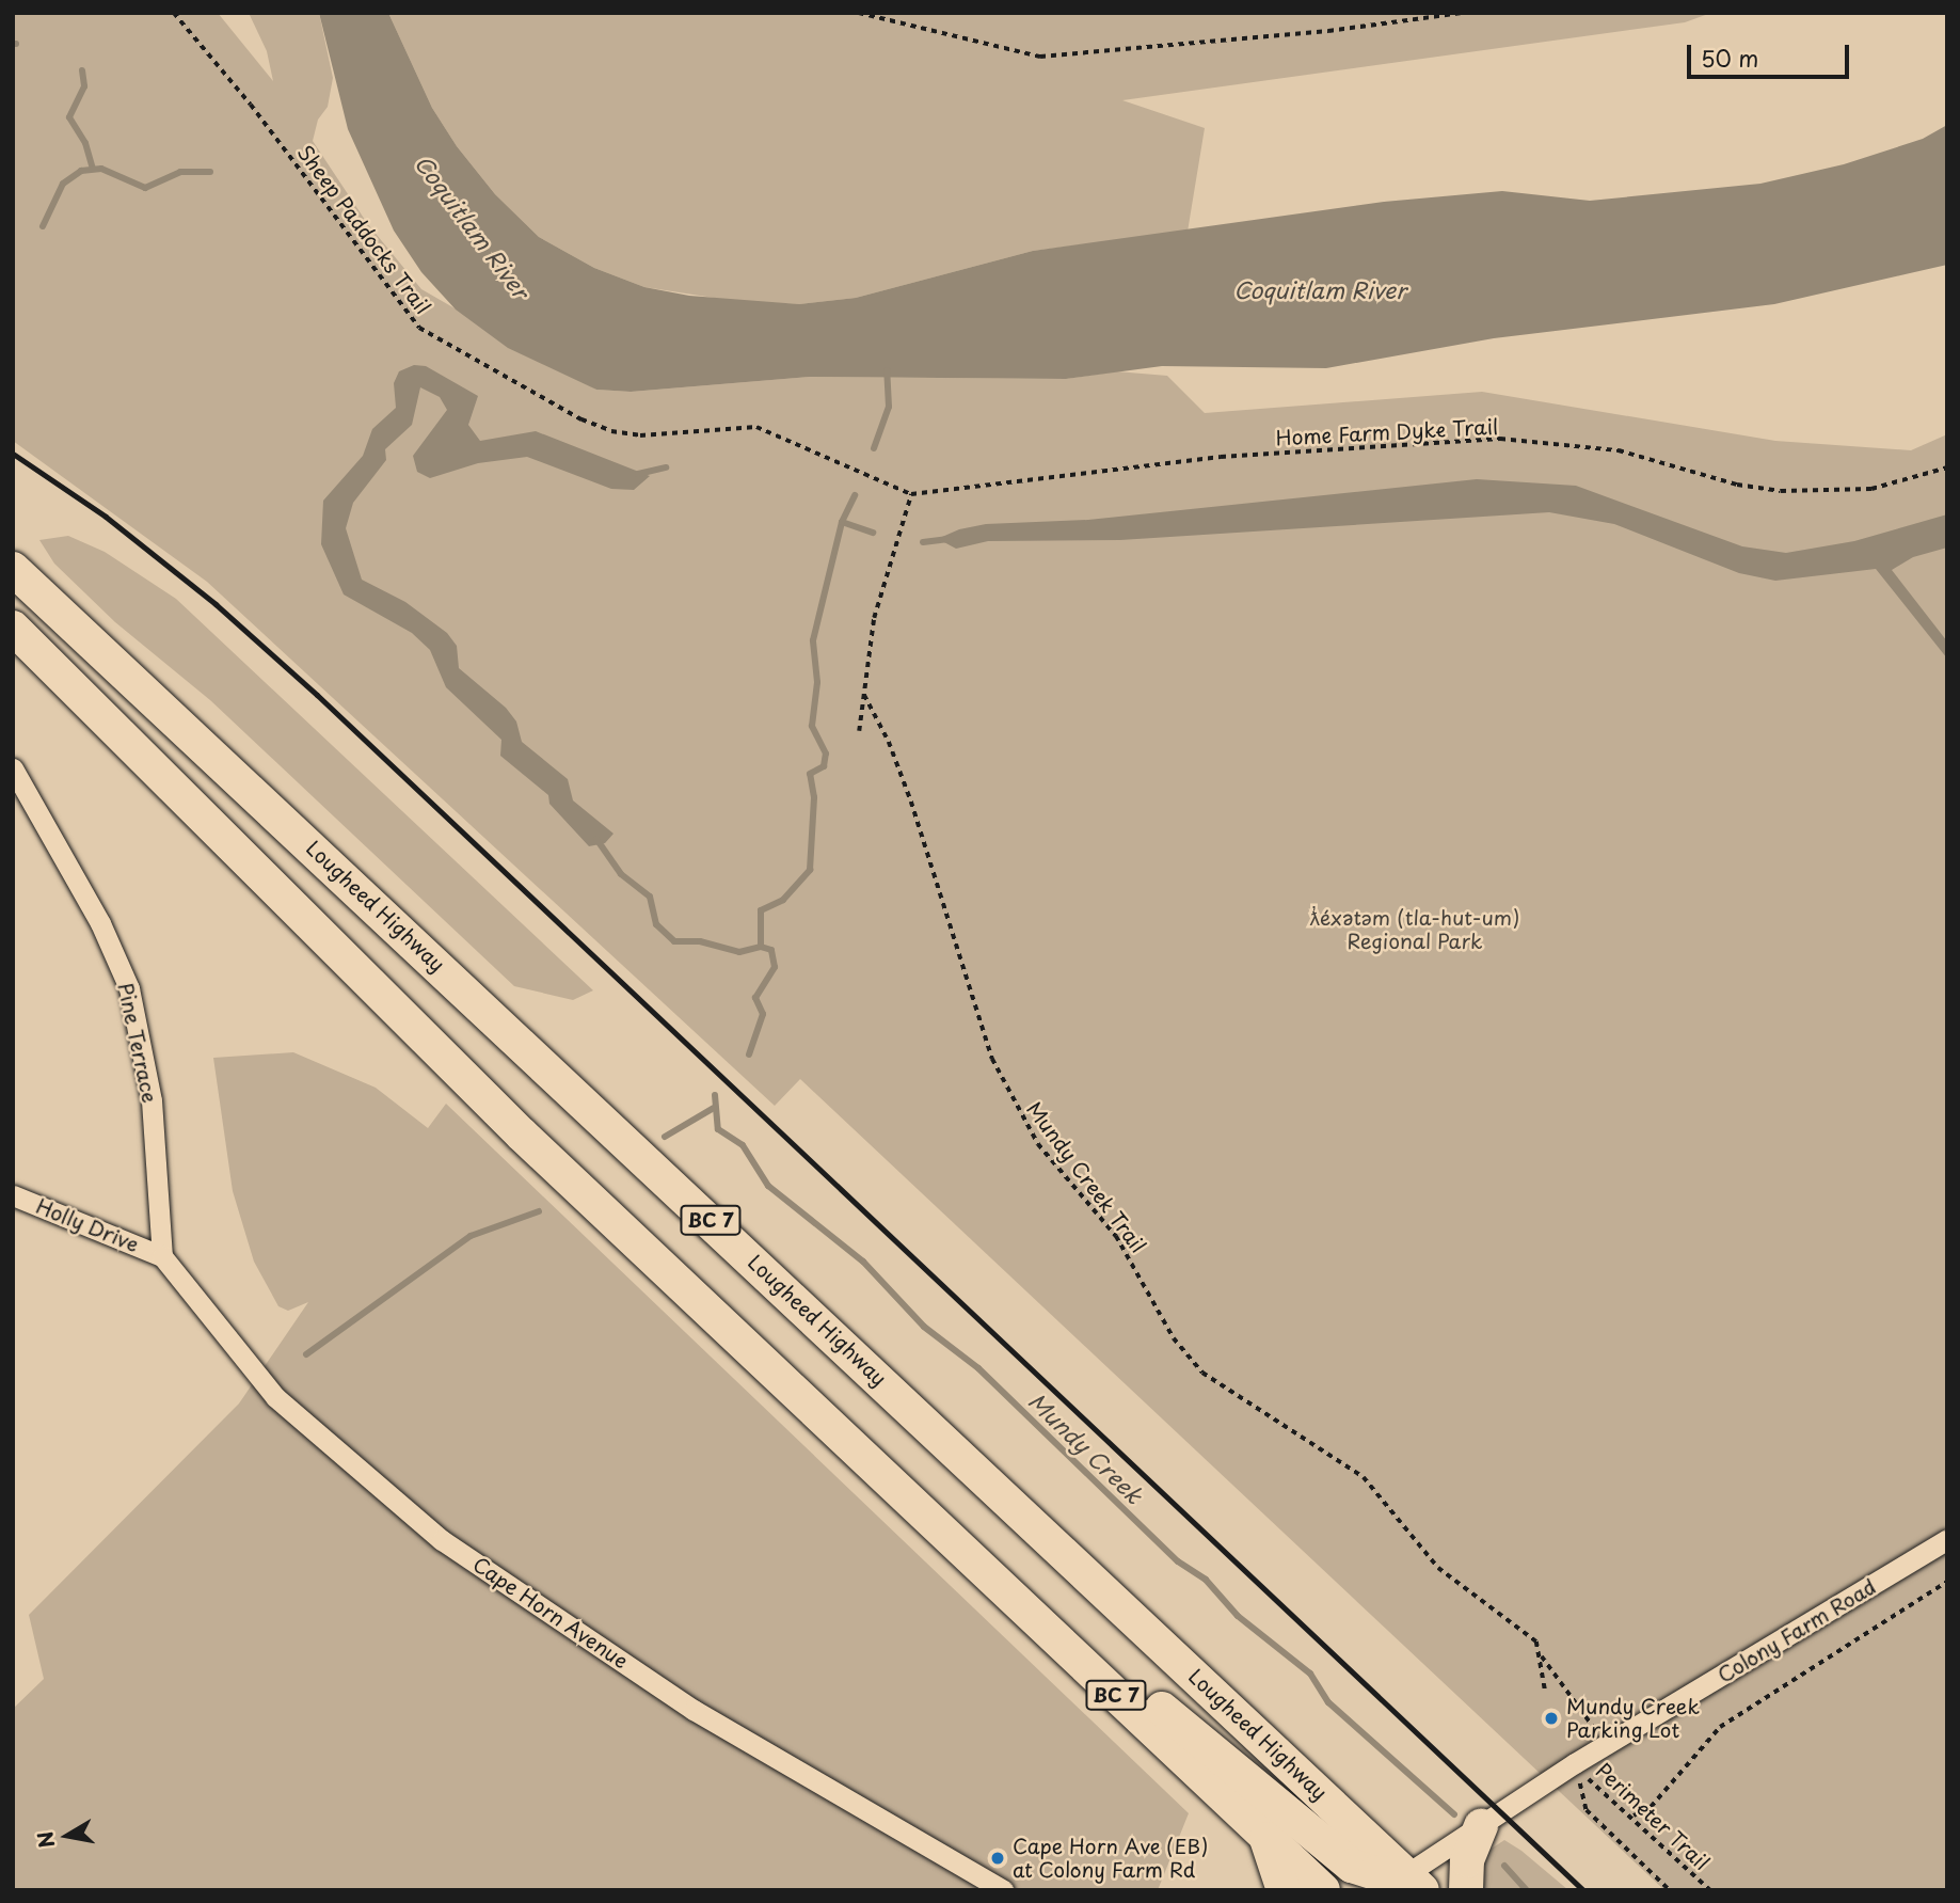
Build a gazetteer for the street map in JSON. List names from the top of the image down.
{
  "streets": {
    "main road": ["Lougheed Highway", "BC 7"],
    "street": [
      "Pine Terrace",
      "Holly Drive",
      "Cape Horn Avenue",
      "Colony Farm Road"
    ],
    "path": [
      "Sheep Paddocks Trail",
      "Home Farm Dyke Trail",
      "Mundy Creek Trail",
      "Perimeter Trail"
    ]
  },
  "crossings": [
    ["Sheep Paddocks Trail", "Home Farm Dyke Trail"],
    ["Lougheed Highway", "Colony Farm Road"],
    ["Pine Terrace", "Holly Drive"],
    ["Pine Terrace", "Cape Horn Avenue"],
    ["Holly Drive", "Cape Horn Avenue"],
    ["Colony Farm Road", "Perimeter Trail"]
  ],
  "water": ["Coquitlam River", "Mundy Creek"],
  "parks": ["ƛ̓éxətəm (tla-hut-um) Regional Park"],
  "places": ["Mundy Creek Parking Lot", "Cape Horn Ave (EB) at Colony Farm Rd"],
  "scale_bar": "50 m",
  "north": "left"
}
